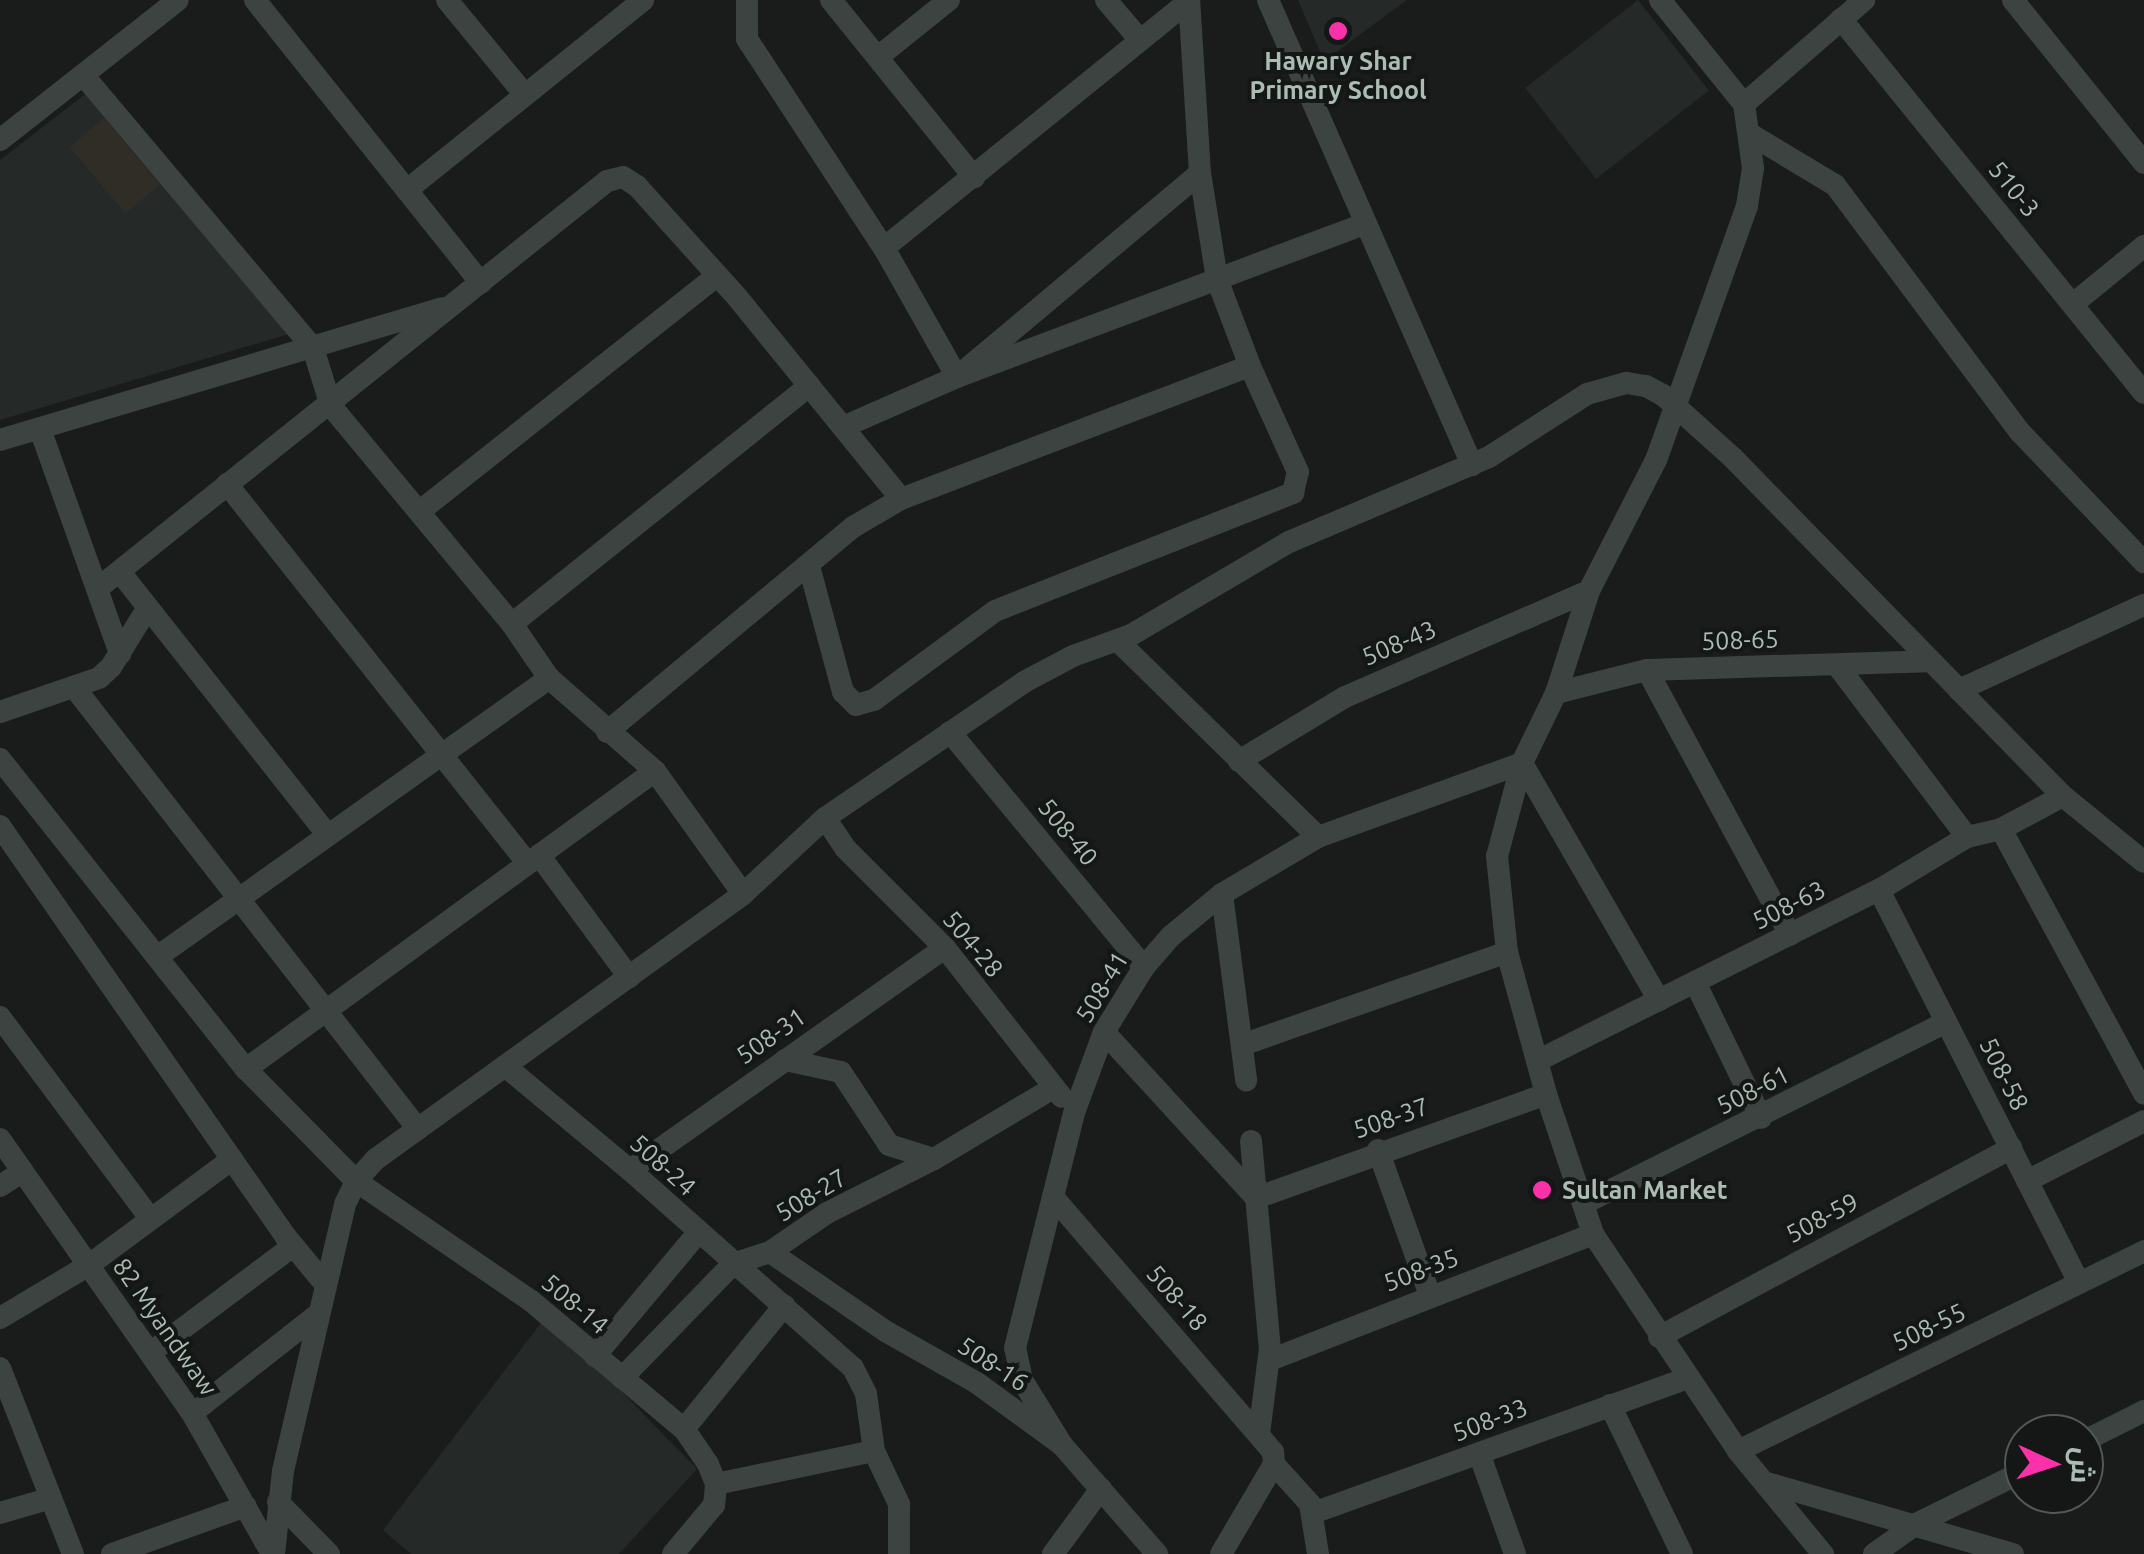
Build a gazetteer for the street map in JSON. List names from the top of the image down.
{
  "streets": {
    "street": [
      "510-3",
      "508-65",
      "508-43",
      "508-40",
      "508-63",
      "504-28",
      "508-41",
      "508-31",
      "508-58",
      "508-61",
      "508-37",
      "508-24",
      "508-27",
      "508-59",
      "508-35",
      "508-18",
      "508-14",
      "82 Myandwaw",
      "508-55",
      "508-16",
      "508-33"
    ]
  },
  "crossings": [
    ["508-40", "508-41"],
    ["508-63", "508-58"],
    ["504-28", "508-41"],
    ["504-28", "508-31"],
    ["504-28", "508-27"],
    ["508-41", "508-18"],
    ["508-41", "508-16"],
    ["508-31", "508-24"],
    ["508-58", "508-61"],
    ["508-58", "508-59"],
    ["508-58", "508-55"],
    ["508-24", "508-27"],
    ["508-27", "508-14"],
    ["508-27", "508-16"],
    ["508-18", "508-33"]
  ],
  "places": ["Hawary Shar Primary School", "Sultan Market"],
  "north": "right"
}
